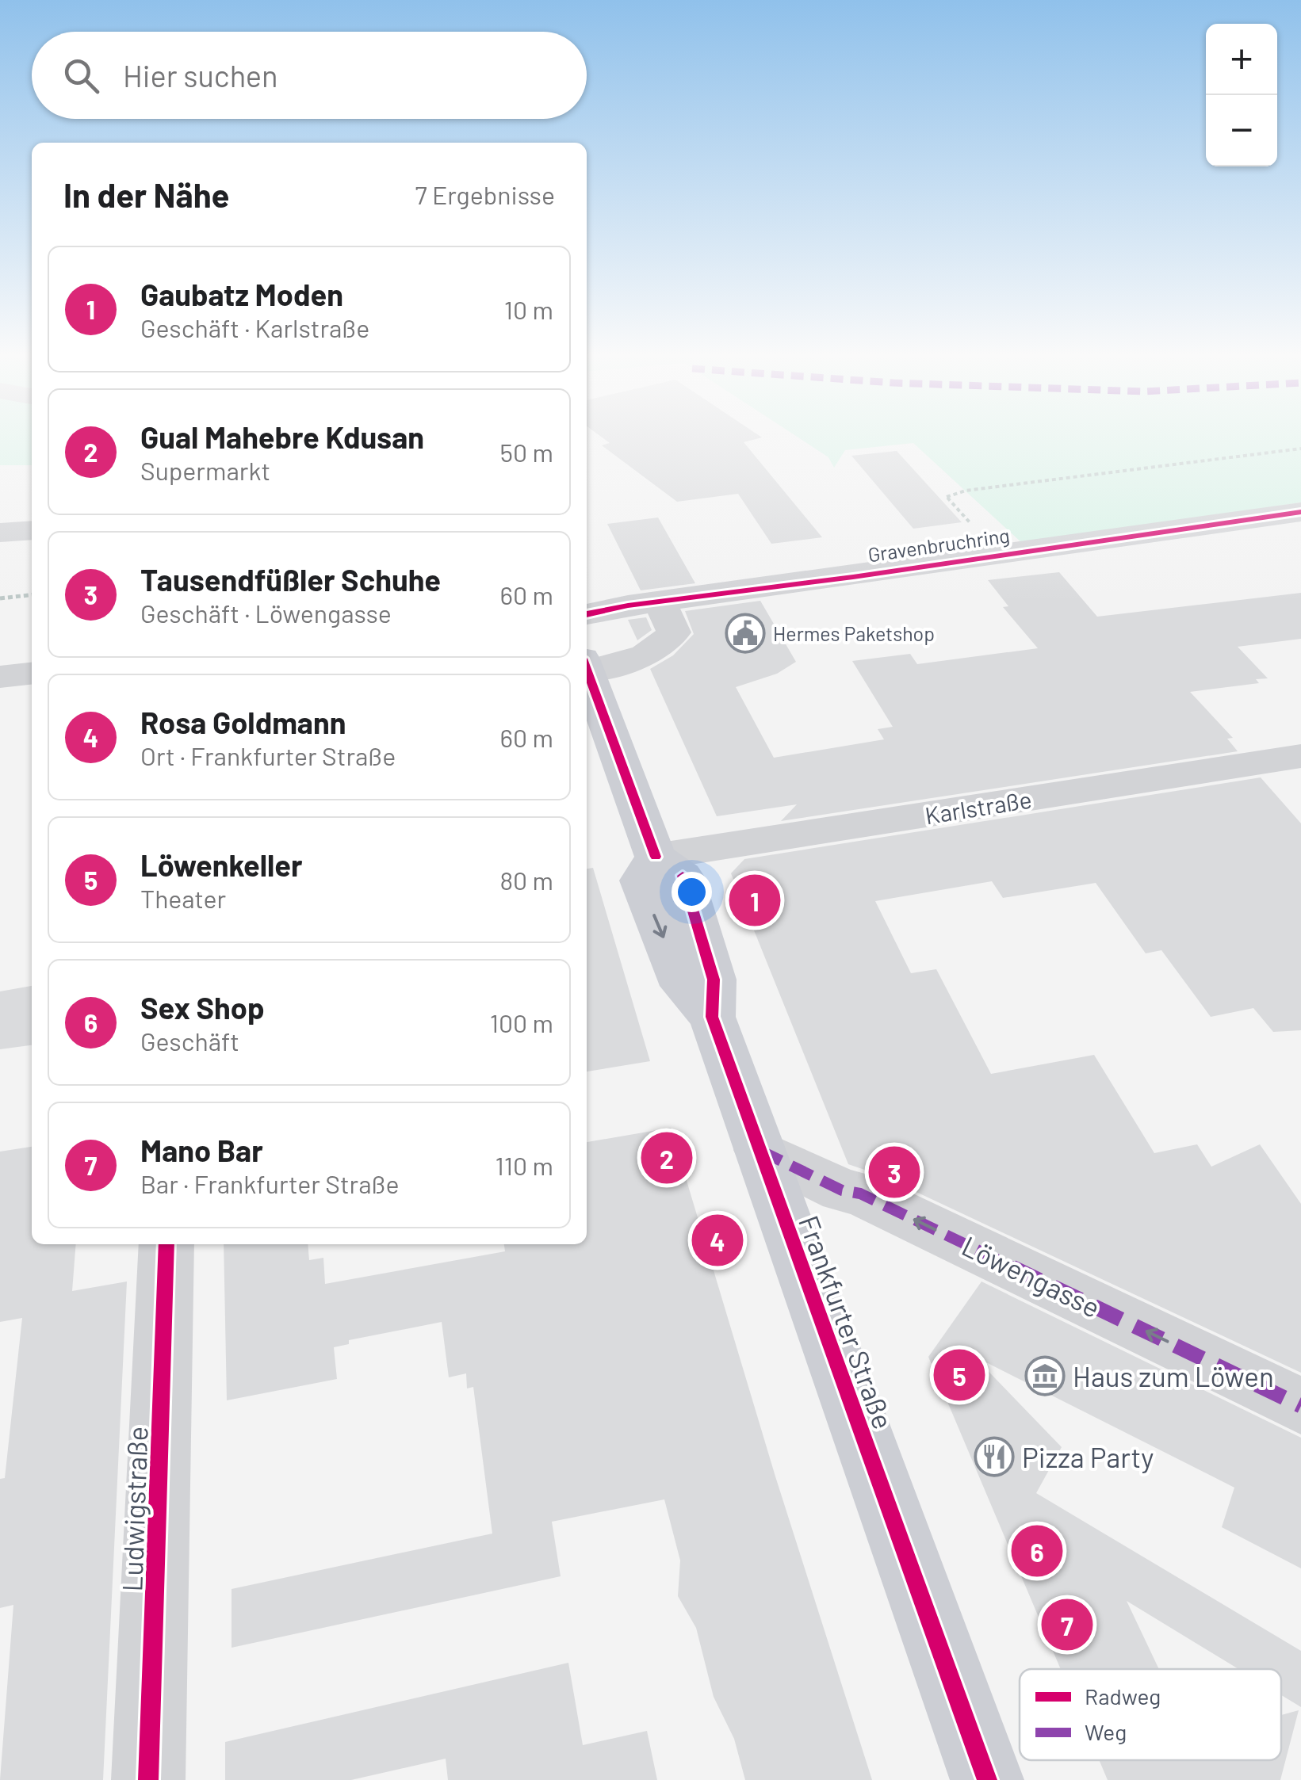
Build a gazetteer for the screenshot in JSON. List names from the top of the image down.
{
  "streets": {
    "main road": ["Frankfurter Straße"],
    "street": [
      "Gravenbruchring",
      "Karlstraße",
      "Löwengasse",
      "Ludwigstraße"
    ]
  },
  "crossings": [
    ["Karlstraße", "Frankfurter Straße"],
    ["Löwengasse", "Frankfurter Straße"]
  ],
  "one_way": ["Löwengasse"],
  "places": {
    "public building": ["Hermes Paketshop"],
    "museum": ["Haus zum Löwen"],
    "restaurant": ["Pizza Party"]
  },
  "legend": ["Radweg", "Weg"],
  "page": {
    "map_buttons": ["+", "−"],
    "search": "Hier suchen",
    "heading": ["In der Nähe", "7 Ergebnisse"],
    "list": [
      {
        "mark": "1",
        "name": "Gaubatz Moden",
        "note": "Geschäft · Karlstraße",
        "value": "10 m"
      },
      {
        "mark": "2",
        "name": "Gual Mahebre Kdusan",
        "note": "Supermarkt",
        "value": "50 m"
      },
      {
        "mark": "3",
        "name": "Tausendfüßler Schuhe",
        "note": "Geschäft · Löwengasse",
        "value": "60 m"
      },
      {
        "mark": "4",
        "name": "Rosa Goldmann",
        "note": "Ort · Frankfurter Straße",
        "value": "60 m"
      },
      {
        "mark": "5",
        "name": "Löwenkeller",
        "note": "Theater",
        "value": "80 m"
      },
      {
        "mark": "6",
        "name": "Sex Shop",
        "note": "Geschäft",
        "value": "100 m"
      },
      {
        "mark": "7",
        "name": "Mano Bar",
        "note": "Bar · Frankfurter Straße",
        "value": "110 m"
      }
    ],
    "pins": [
      "1",
      "2",
      "3",
      "4",
      "5",
      "6",
      "7"
    ]
  }
}
